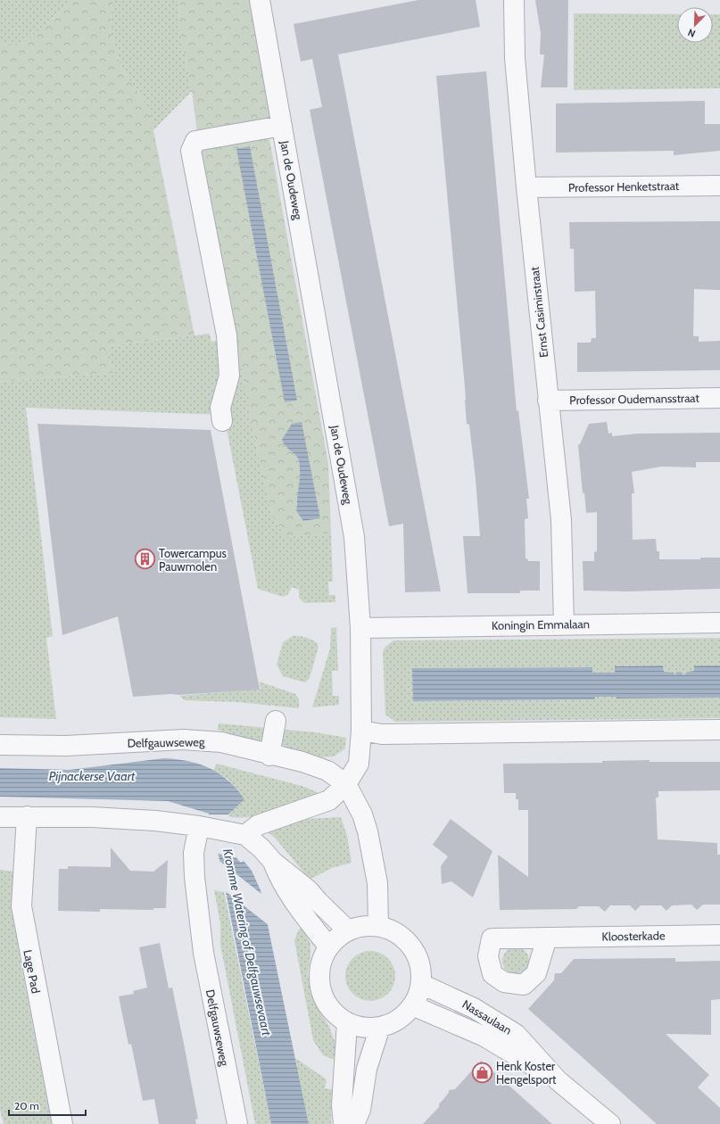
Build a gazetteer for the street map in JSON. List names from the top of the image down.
{
  "streets": {
    "street": [
      "Jan de Oudeweg",
      "Professor Henketstraat",
      "Ernst Casimirstraat",
      "Professor Oudemansstraat",
      "Koningin Emmalaan",
      "Delfgauwseweg",
      "Kloosterkade",
      "Lage Pad",
      "Nassaulaan"
    ]
  },
  "crossings": [
    ["Jan de Oudeweg", "Koningin Emmalaan"],
    ["Jan de Oudeweg", "Delfgauwseweg"],
    ["Professor Henketstraat", "Ernst Casimirstraat"],
    ["Ernst Casimirstraat", "Professor Oudemansstraat"],
    ["Ernst Casimirstraat", "Koningin Emmalaan"]
  ],
  "water": ["Pijnackerse Vaart", "Kromme Watering of Delfgauwsevaart"],
  "places": {
    "building": ["Towercampus Pauwmolen"],
    "shop": ["Henk Koster Hengelsport"]
  },
  "scale_bar": "20 m",
  "north": "bottom left"
}
